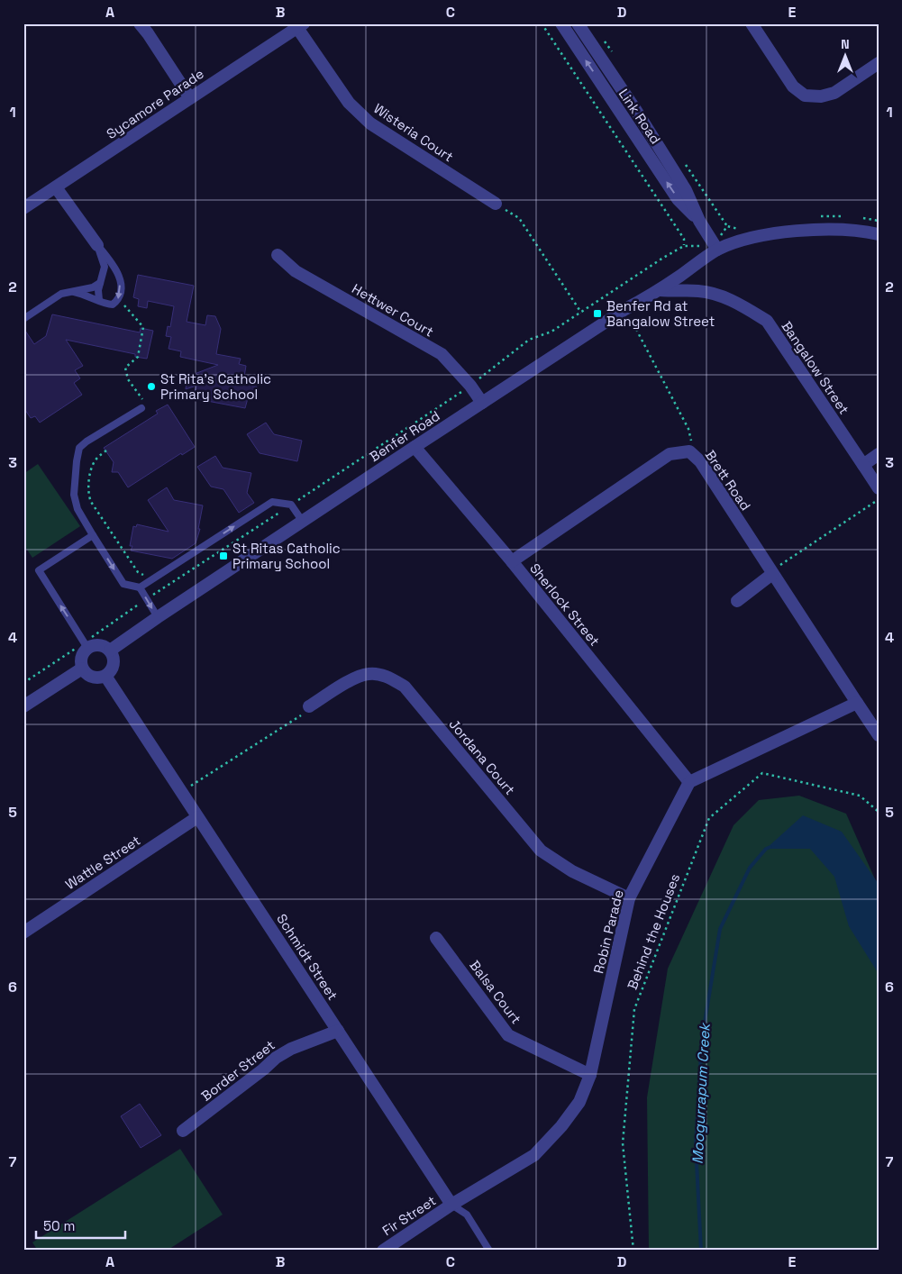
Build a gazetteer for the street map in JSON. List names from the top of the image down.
{
  "streets": {
    "street": [
      "Sycamore Parade",
      "Link Road",
      "Wisteria Court",
      "Hettwer Court",
      "Bangalow Street",
      "Benfer Road",
      "Brett Road",
      "Sherlock Street",
      "Jordana Court",
      "Wattle Street",
      "Robin Parade",
      "Schmidt Street",
      "Balsa Court",
      "Border Street",
      "Fir Street"
    ],
    "path": ["Behind the Houses"]
  },
  "crossings": [
    ["Sycamore Parade", "Wisteria Court"],
    ["Link Road", "Benfer Road"],
    ["Hettwer Court", "Benfer Road"],
    ["Bangalow Street", "Benfer Road"],
    ["Benfer Road", "Sherlock Street"],
    ["Benfer Road", "Schmidt Street"],
    ["Brett Road", "Sherlock Street"],
    ["Sherlock Street", "Robin Parade"],
    ["Jordana Court", "Robin Parade"],
    ["Wattle Street", "Schmidt Street"],
    ["Robin Parade", "Schmidt Street"],
    ["Robin Parade", "Balsa Court"],
    ["Robin Parade", "Fir Street"],
    ["Schmidt Street", "Border Street"],
    ["Schmidt Street", "Fir Street"]
  ],
  "water": ["Moogurrapum Creek"],
  "places": {
    "transit": ["Benfer Rd at Bangalow Street", "St Ritas Catholic Primary School"],
    "other": ["St Rita's Catholic Primary School"]
  },
  "scale_bar": "50 m",
  "north": "top",
  "grid": {
    "columns": [
      "A",
      "B",
      "C",
      "D",
      "E"
    ],
    "rows": [
      "1",
      "2",
      "3",
      "4",
      "5",
      "6",
      "7"
    ]
  }
}
